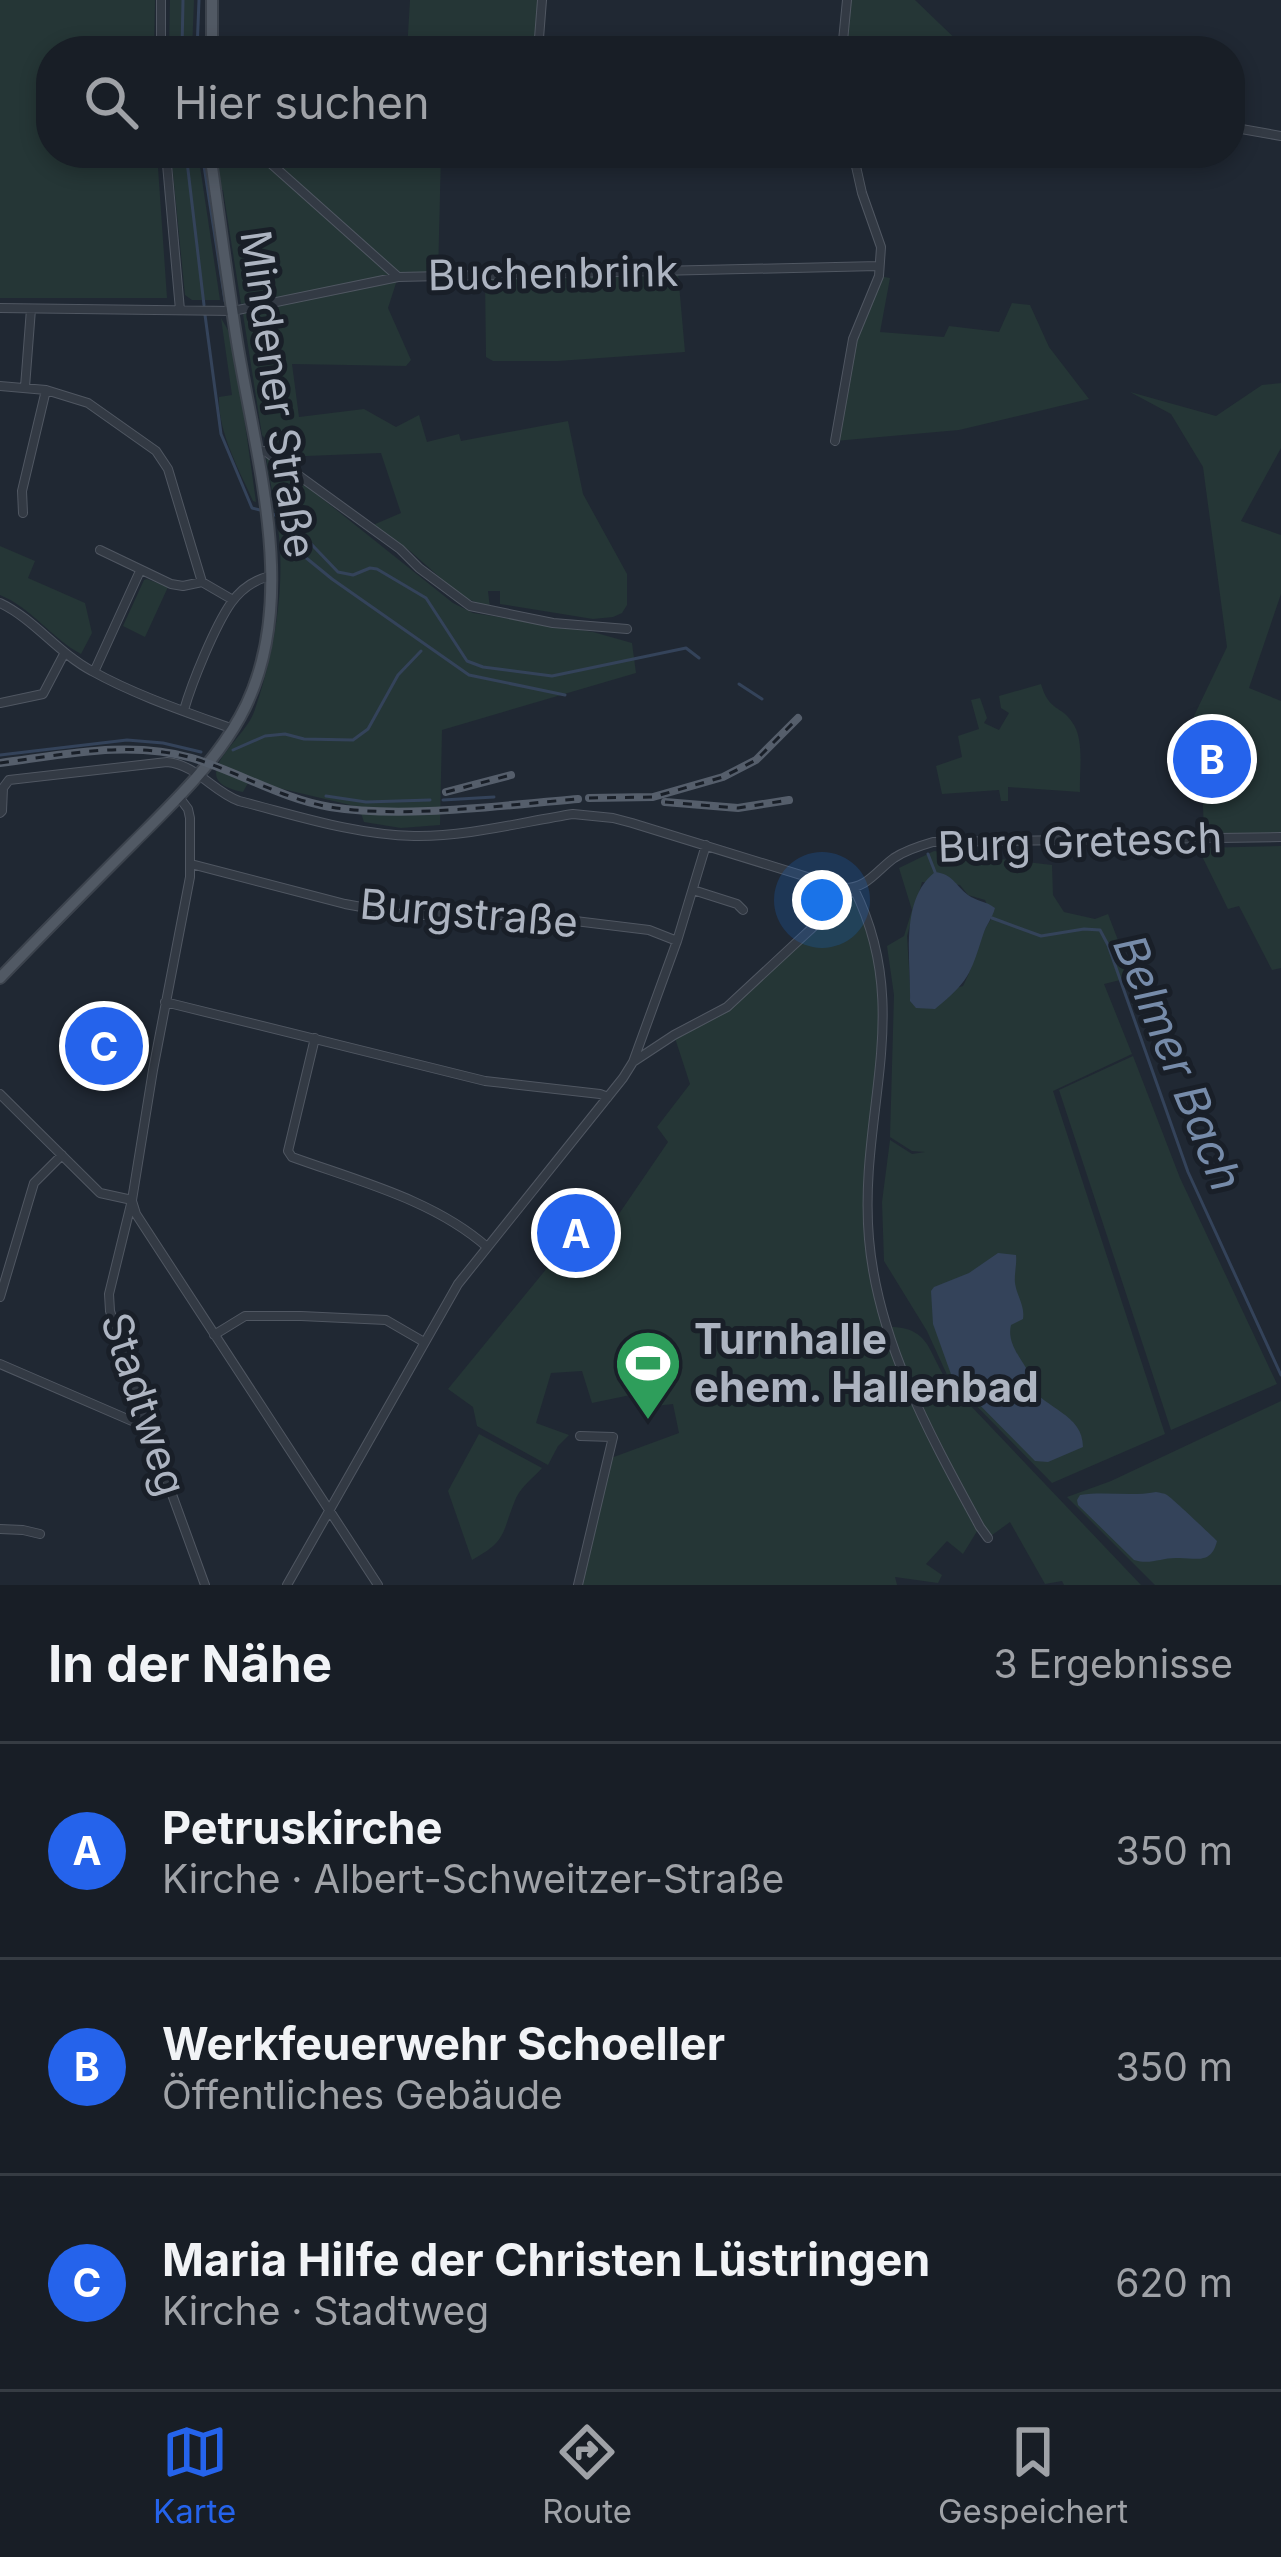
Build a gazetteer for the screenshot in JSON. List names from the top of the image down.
{
  "streets": {
    "main road": ["Mindener Straße"],
    "street": [
      "Buchenbrink",
      "Burg Gretesch",
      "Burgstraße",
      "Stadtweg"
    ]
  },
  "crossings": [
    ["Buchenbrink", "Mindener Straße"],
    ["Mindener Straße", "Stadtweg"],
    ["Burgstraße", "Stadtweg"]
  ],
  "water": ["Belmer Bach"],
  "places": {
    "sports": ["Turnhalle ehem. Hallenbad"]
  },
  "page": {
    "search": "Hier suchen",
    "pins": ["B", "C", "A"],
    "heading": ["In der Nähe", "3 Ergebnisse"],
    "list": [
      {
        "mark": "A",
        "name": "Petruskirche",
        "note": "Kirche · Albert-Schweitzer-Straße",
        "value": "350 m"
      },
      {
        "mark": "B",
        "name": "Werkfeuerwehr Schoeller",
        "note": "Öffentliches Gebäude",
        "value": "350 m"
      },
      {
        "mark": "C",
        "name": "Maria Hilfe der Christen Lüstringen",
        "note": "Kirche · Stadtweg",
        "value": "620 m"
      }
    ],
    "nav": ["Karte", "Route", "Gespeichert"]
  }
}
